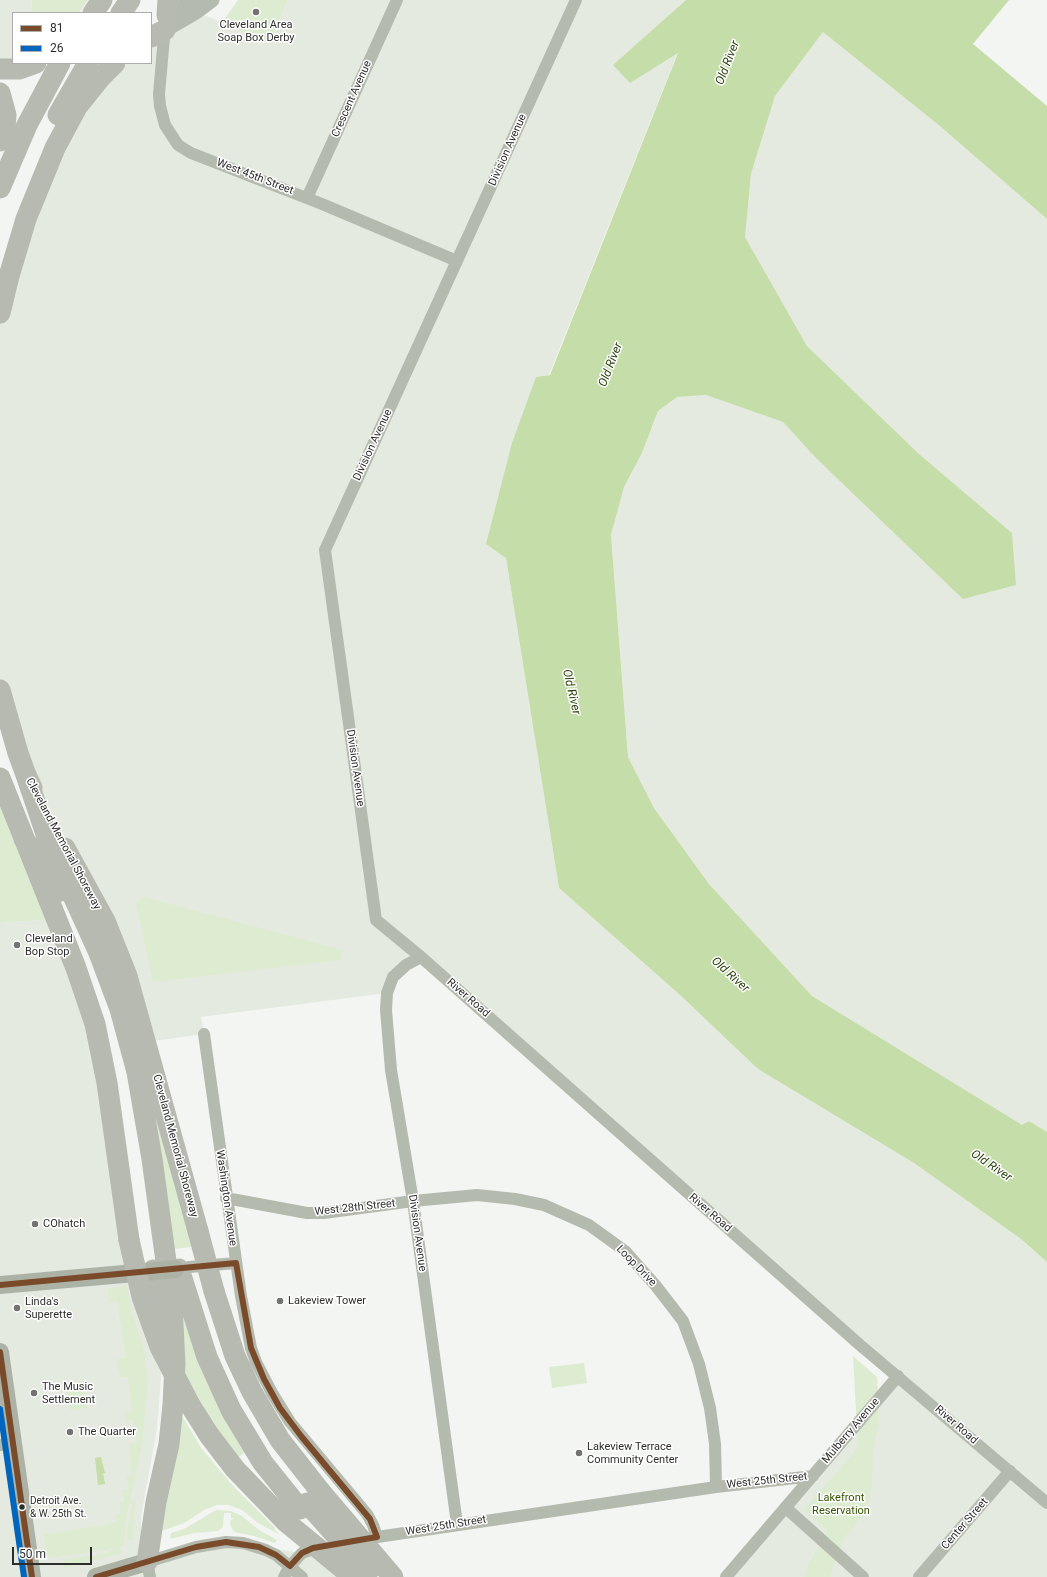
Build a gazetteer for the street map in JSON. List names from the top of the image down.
{
  "streets": {
    "highway": ["Cleveland Memorial Shoreway"],
    "street": [
      "Crescent Avenue",
      "Division Avenue",
      "West 45th Street",
      "River Road",
      "Washington Avenue",
      "West 28th Street",
      "Loop Drive",
      "Mulberry Avenue",
      "West 25th Street",
      "Center Street"
    ]
  },
  "crossings": [
    ["Crescent Avenue", "West 45th Street"],
    ["Division Avenue", "West 45th Street"],
    ["Division Avenue", "River Road"],
    ["Division Avenue", "West 28th Street"],
    ["Division Avenue", "Loop Drive"],
    ["Division Avenue", "West 25th Street"],
    ["River Road", "Mulberry Avenue"],
    ["River Road", "Center Street"],
    ["Washington Avenue", "West 28th Street"],
    ["Washington Avenue", "West 25th Street"],
    ["West 28th Street", "Loop Drive"],
    ["Loop Drive", "West 25th Street"],
    ["Mulberry Avenue", "West 25th Street"]
  ],
  "water": ["Old River"],
  "parks": ["Lakefront Reservation"],
  "places": [
    "Cleveland Area Soap Box Derby",
    "Cleveland Bop Stop",
    "COhatch",
    "Lakeview Tower",
    "Linda's Superette",
    "The Music Settlement",
    "The Quarter",
    "Lakeview Terrace Community Center",
    "Detroit Ave. & W. 25th St."
  ],
  "lines": ["transit line 81", "transit line 26"],
  "legend": ["81", "26"],
  "scale_bar": "50 m"
}
